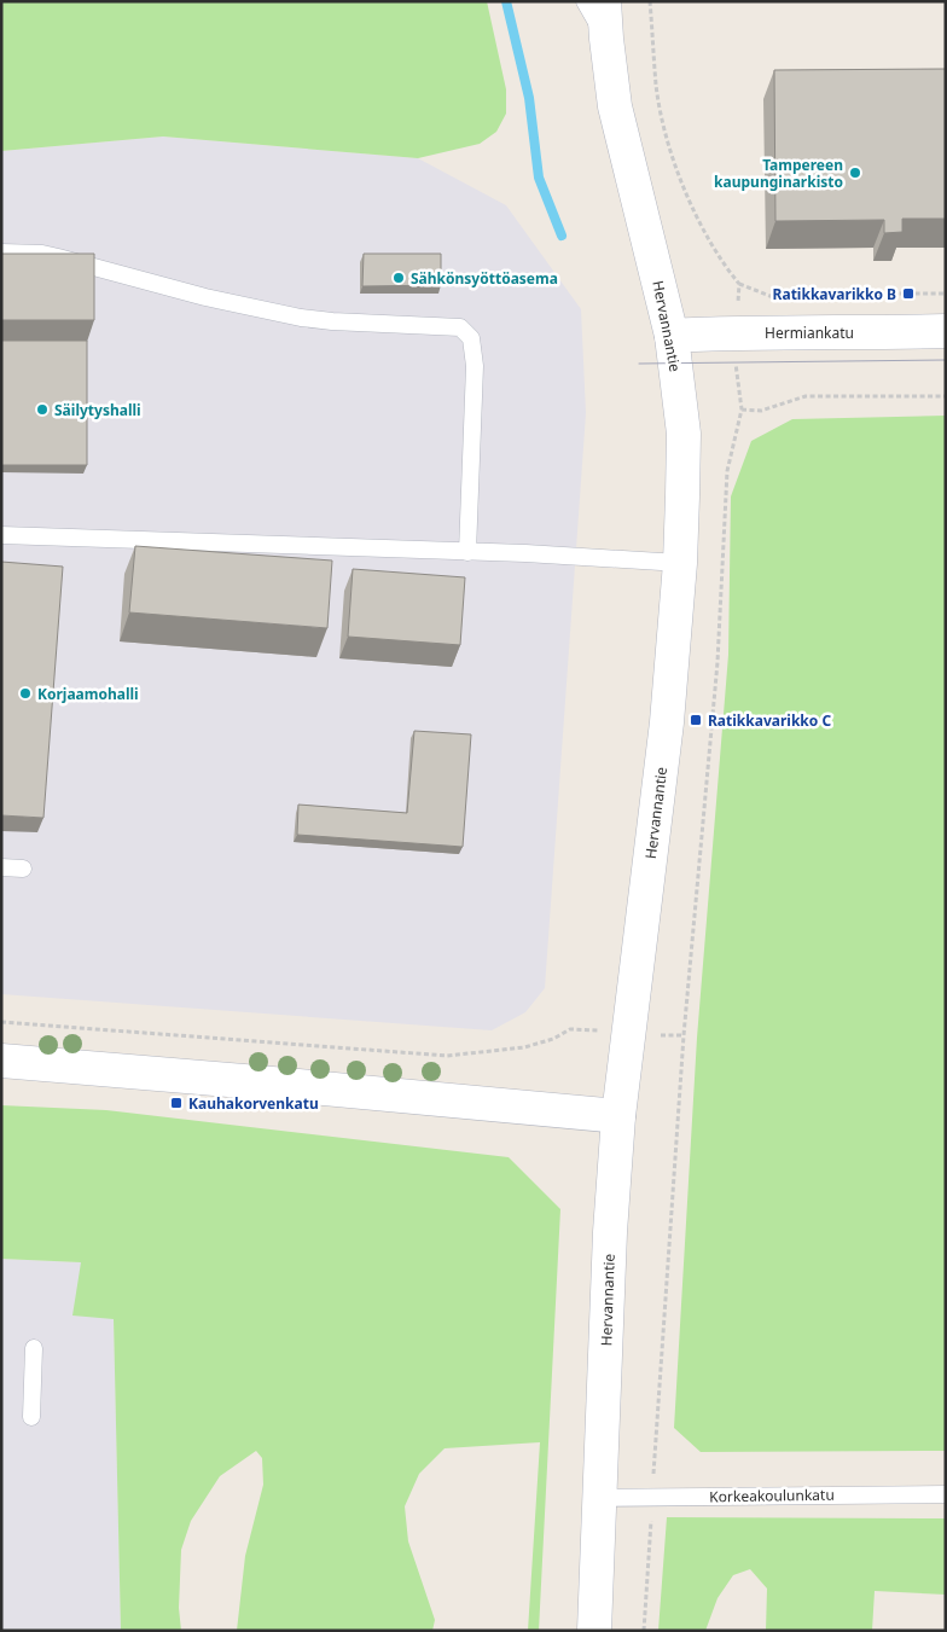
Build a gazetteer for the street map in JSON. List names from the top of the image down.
{
  "streets": {
    "main road": ["Hervannantie", "Hermiankatu"],
    "lane": ["Korkeakoulunkatu"]
  },
  "crossings": [
    ["Hervannantie", "Hermiankatu"],
    ["Hervannantie", "Korkeakoulunkatu"]
  ],
  "places": {
    "other": [
      "Tampereen kaupunginarkisto",
      "Sähkönsyöttöasema",
      "Säilytyshalli",
      "Korjaamohalli"
    ],
    "transit": ["Ratikkavarikko B", "Ratikkavarikko C", "Kauhakorvenkatu"]
  }
}
